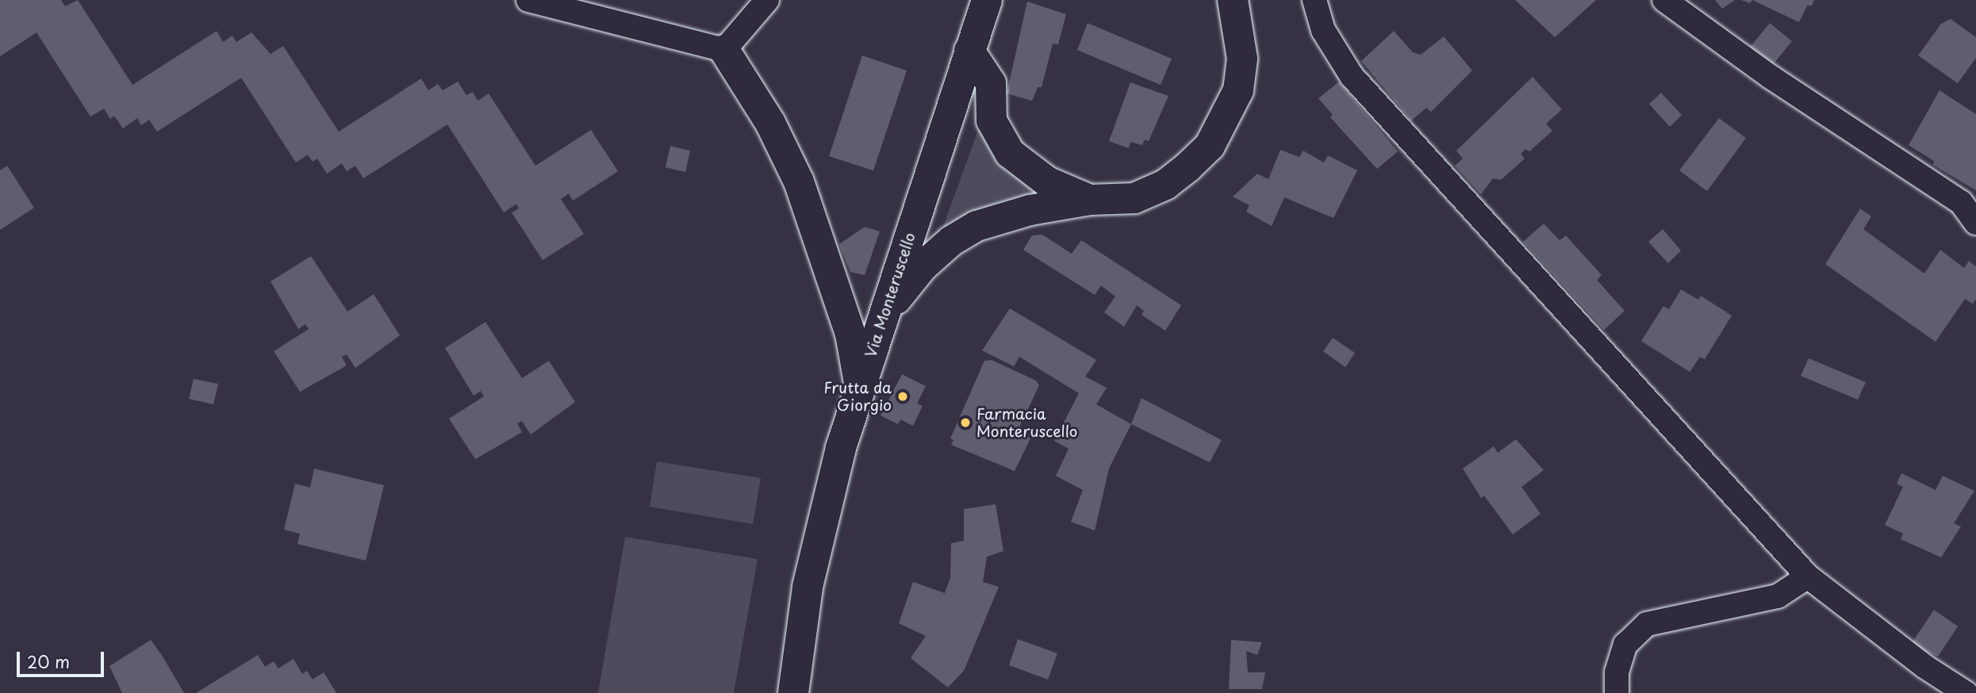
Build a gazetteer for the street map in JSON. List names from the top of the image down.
{
  "streets": {
    "street": ["Via Monteruscello"]
  },
  "places": ["Frutta da Giorgio", "Farmacia Monteruscello"],
  "scale_bar": "20 m"
}
